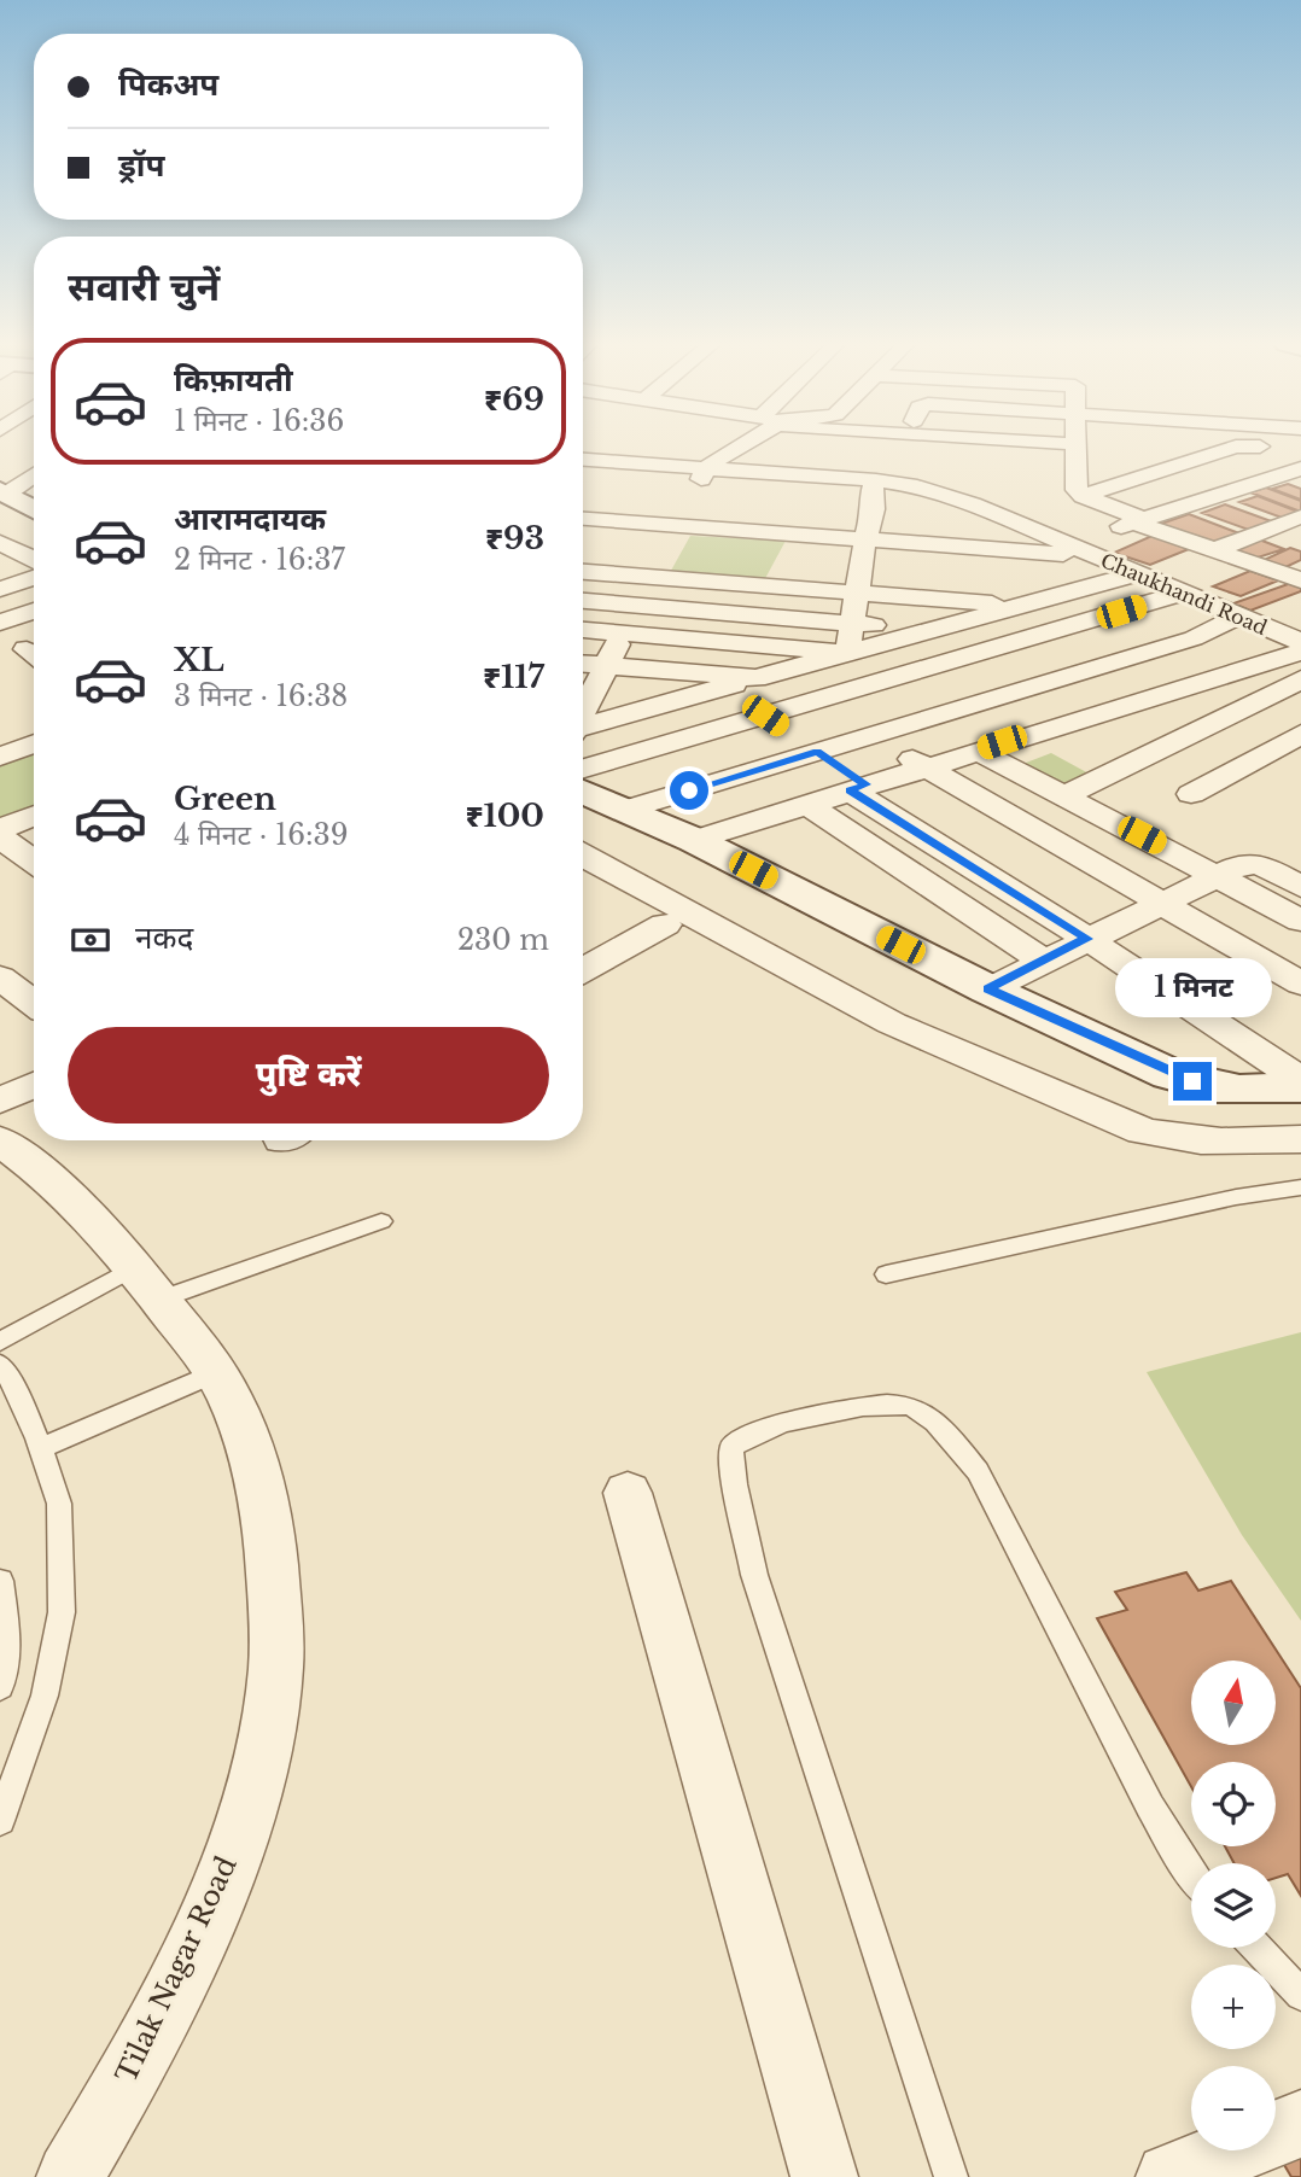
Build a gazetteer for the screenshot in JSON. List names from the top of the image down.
{
  "streets": {
    "street": ["Chaukhandi Road", "Tilak Nagar Road"]
  },
  "north": "top",
  "page": {
    "banner": ["पिकअप", "ड्रॉप"],
    "heading": "सवारी चुनें",
    "list": [
      {
        "name": "किफ़ायती",
        "note": "1 मिनट · 16:36",
        "value": "₹69"
      },
      {
        "name": "आरामदायक",
        "note": "2 मिनट · 16:37",
        "value": "₹93"
      },
      {
        "name": "XL",
        "note": "3 मिनट · 16:38",
        "value": "₹117"
      },
      {
        "name": "Green",
        "note": "4 मिनट · 16:39",
        "value": "₹100"
      }
    ],
    "pay": ["नकद", "230 m"],
    "bubble": "1 मिनट",
    "buttons": "पुष्टि करें",
    "map_buttons": ["+", "−"]
  }
}
